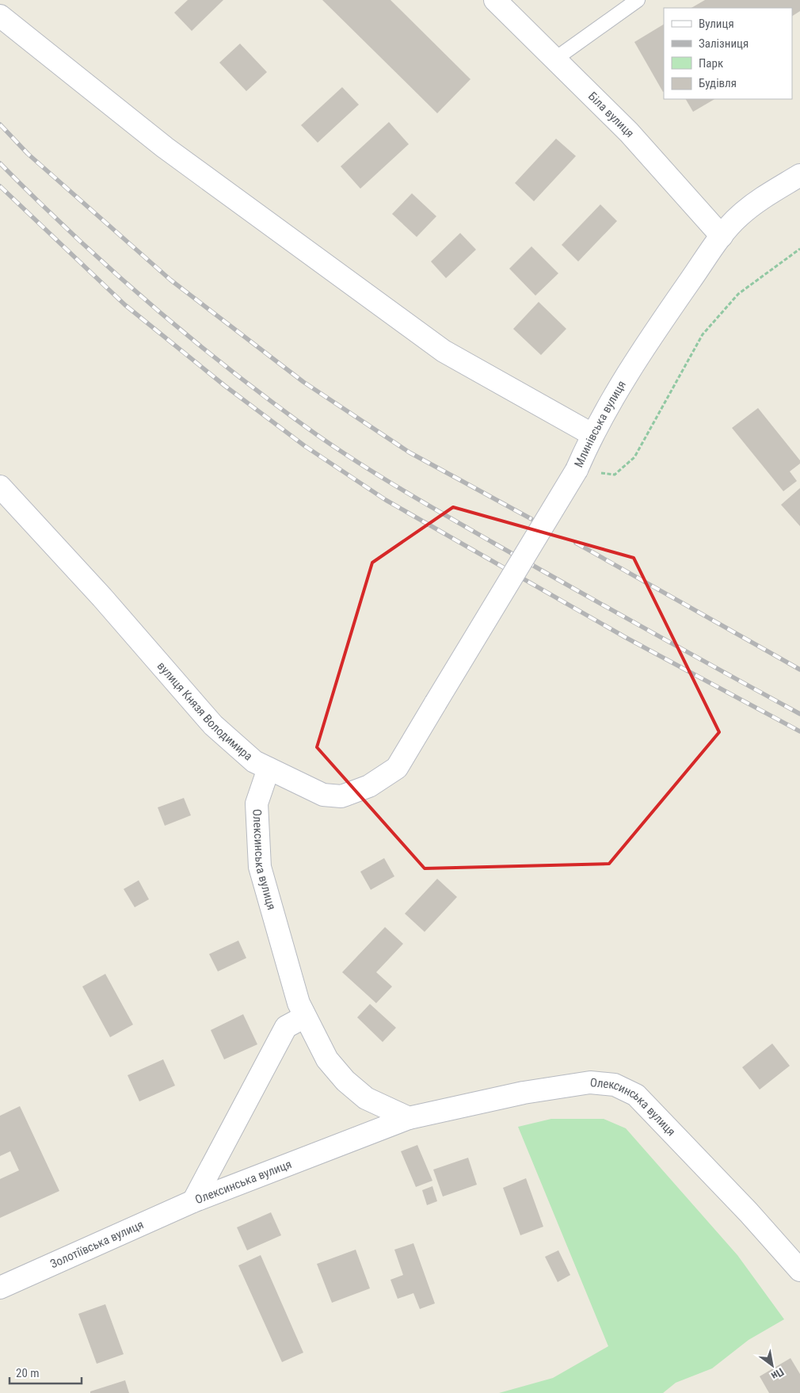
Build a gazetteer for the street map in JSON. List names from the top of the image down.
{
  "streets": {
    "street": [
      "Біла вулиця",
      "Млинівська вулиця",
      "вулиця Князя Володимира",
      "Олексинська вулиця",
      "Золотіївська вулиця"
    ]
  },
  "crossings": [
    ["Біла вулиця", "Млинівська вулиця"],
    ["Млинівська вулиця", "вулиця Князя Володимира"],
    ["вулиця Князя Володимира", "Олексинська вулиця"],
    ["Олексинська вулиця", "Золотіївська вулиця"]
  ],
  "legend": [
    "Вулиця",
    "Залізниця",
    "Парк",
    "Будівля"
  ],
  "scale_bar": "20 m",
  "north": "bottom right"
}
